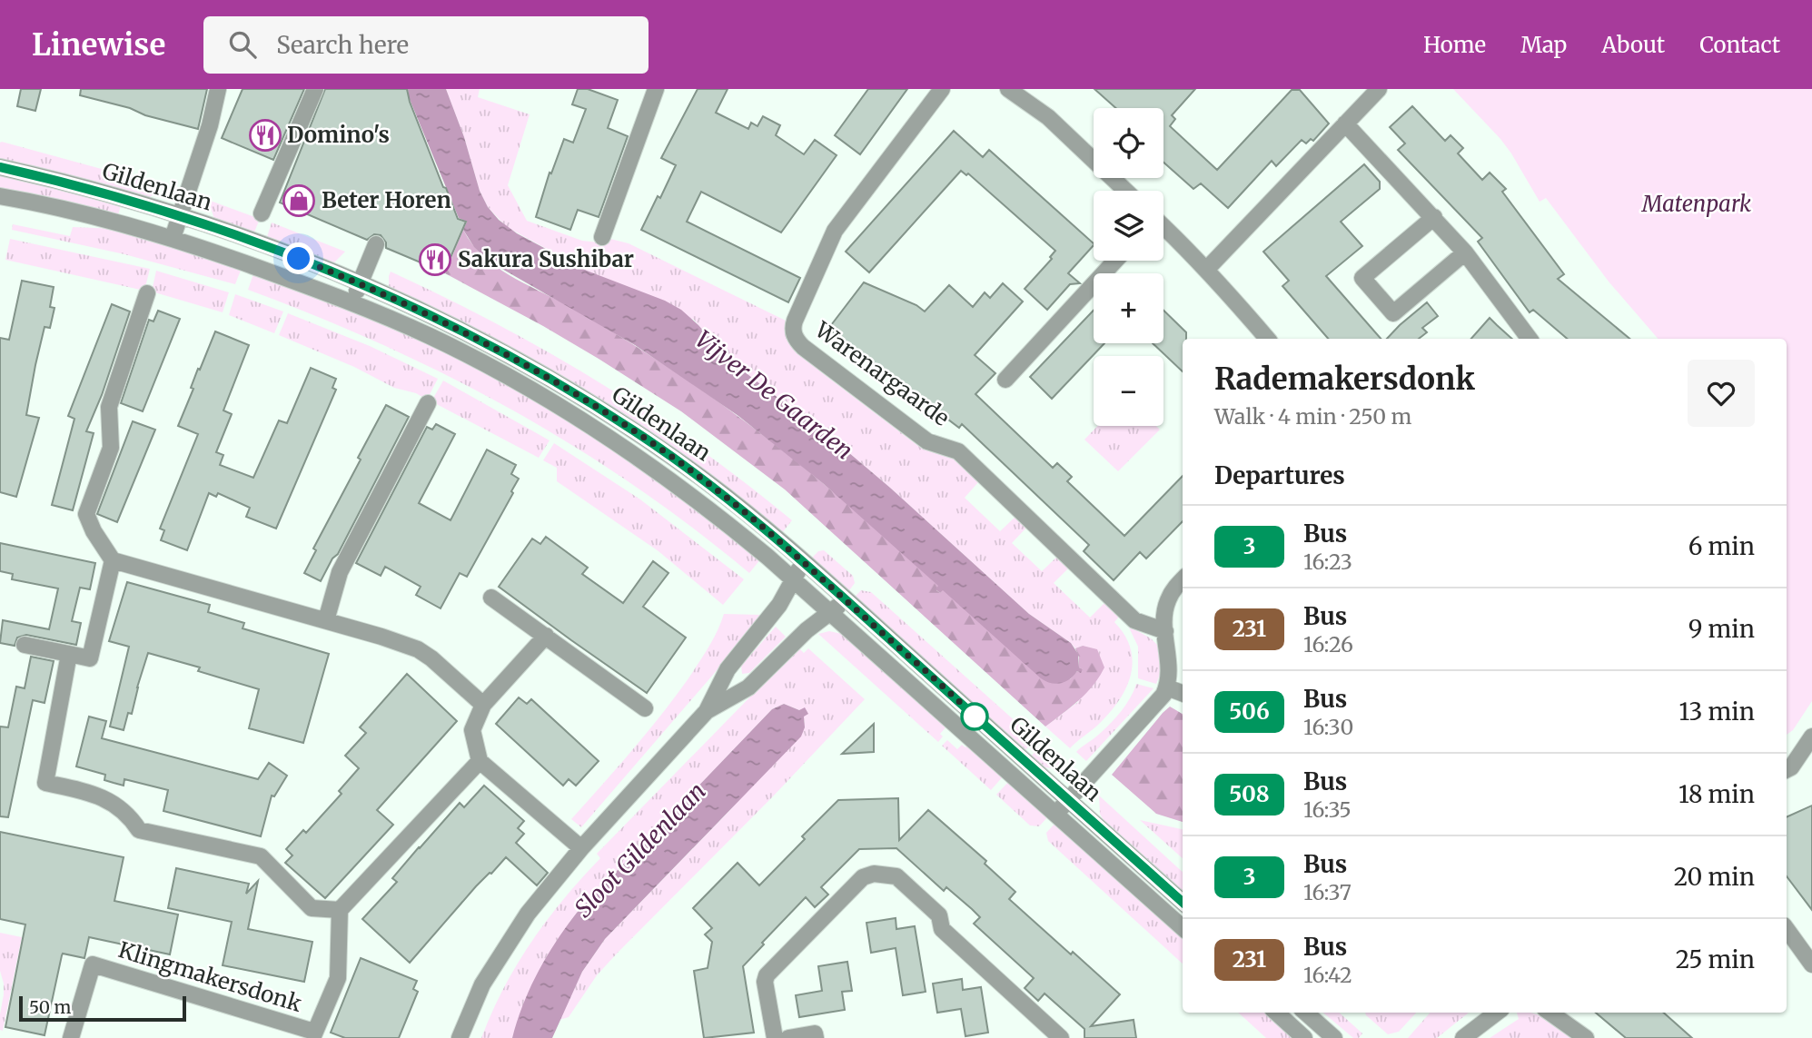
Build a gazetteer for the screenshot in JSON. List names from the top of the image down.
{
  "streets": {
    "street": ["Gildenlaan", "Warenargaarde", "Klingmakersdonk"]
  },
  "water": ["Vijver De Gaarden", "Sloot Gildenlaan"],
  "parks": ["Matenpark"],
  "places": {
    "restaurant": ["Domino's", "Sakura Sushibar"],
    "shop": ["Beter Horen"]
  },
  "lines": ["bus line 3"],
  "scale_bar": "50 m",
  "page": {
    "header": "Linewise",
    "search": "Search here",
    "nav": [
      "Home",
      "Map",
      "About",
      "Contact"
    ],
    "map_buttons": ["+", "−"],
    "heading": [
      ["Rademakersdonk", "Walk · 4 min · 250 m"],
      "Departures"
    ],
    "list": [
      {
        "mark": "3",
        "name": "Bus",
        "note": "16:23",
        "value": "6 min"
      },
      {
        "mark": "231",
        "name": "Bus",
        "note": "16:26",
        "value": "9 min"
      },
      {
        "mark": "506",
        "name": "Bus",
        "note": "16:30",
        "value": "13 min"
      },
      {
        "mark": "508",
        "name": "Bus",
        "note": "16:35",
        "value": "18 min"
      },
      {
        "mark": "3",
        "name": "Bus",
        "note": "16:37",
        "value": "20 min"
      },
      {
        "mark": "231",
        "name": "Bus",
        "note": "16:42",
        "value": "25 min"
      }
    ],
    "scale": "50 m"
  }
}
